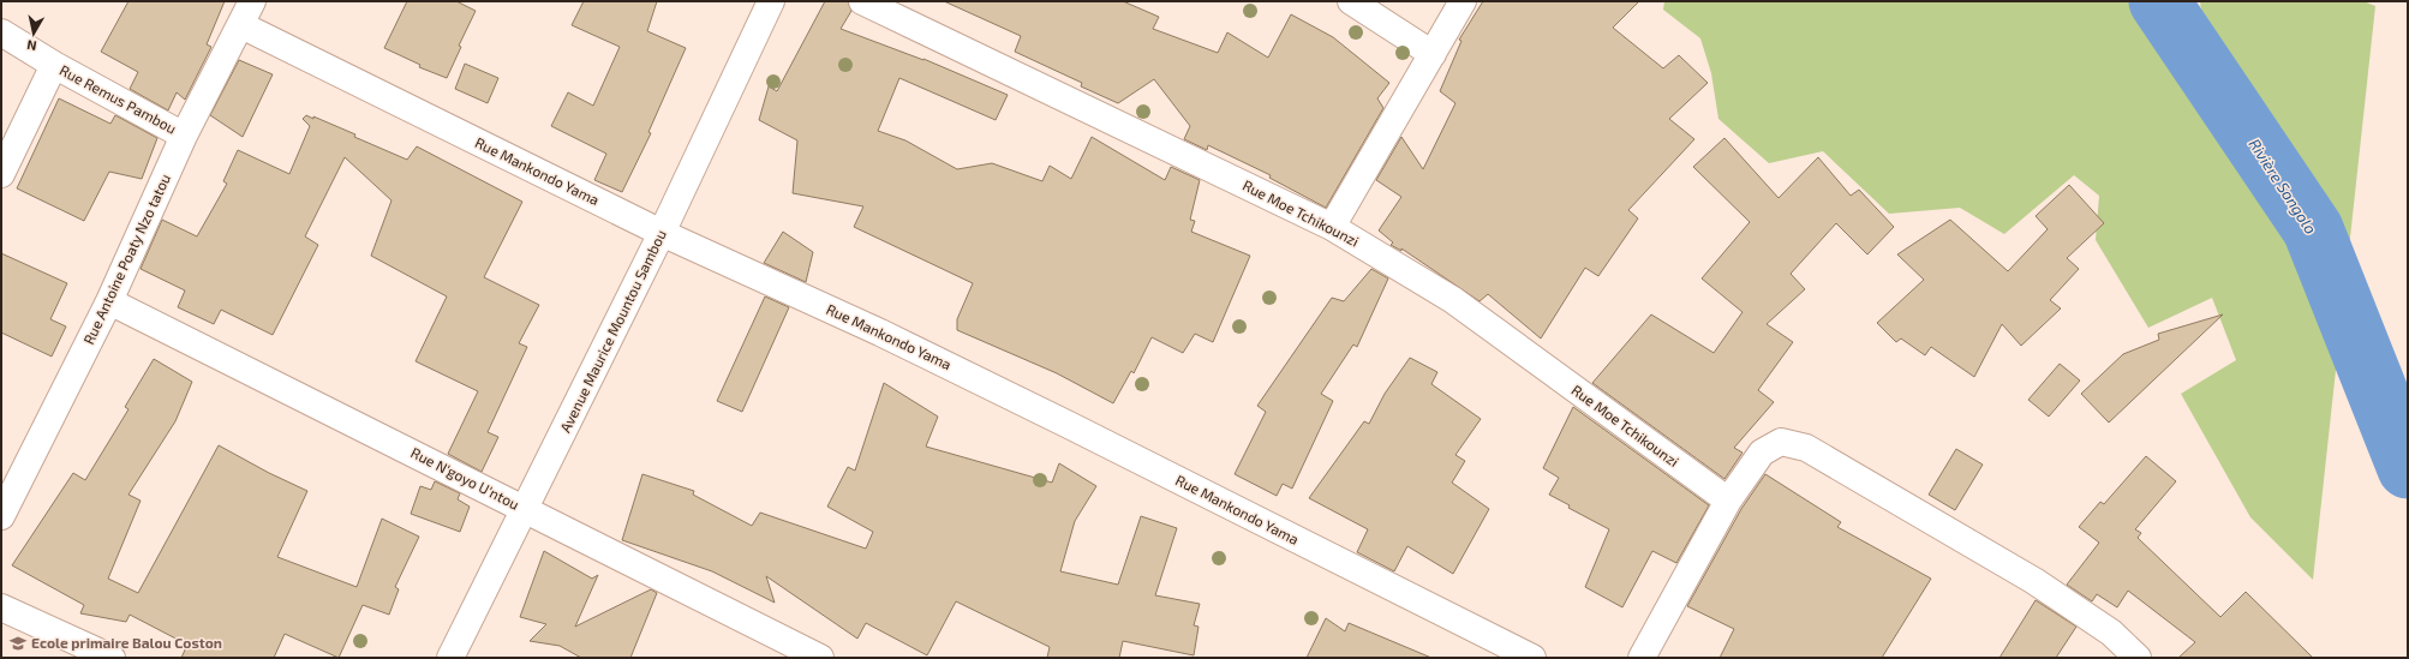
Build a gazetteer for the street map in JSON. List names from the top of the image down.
{
  "streets": {
    "street": [
      "Rue Remus Pambou",
      "Rue Mankondo Yama",
      "Rue Moe Tchikounzi",
      "Rue Antoine Poaty Nzo tatou",
      "Avenue Maurice Mountou Sambou",
      "Rue N'goyo U'ntou"
    ]
  },
  "crossings": [
    ["Rue Remus Pambou", "Rue Antoine Poaty Nzo tatou"],
    ["Rue Mankondo Yama", "Rue Antoine Poaty Nzo tatou"],
    ["Rue Mankondo Yama", "Avenue Maurice Mountou Sambou"],
    ["Rue Antoine Poaty Nzo tatou", "Rue N'goyo U'ntou"],
    ["Avenue Maurice Mountou Sambou", "Rue N'goyo U'ntou"]
  ],
  "water": ["Rivière Songolo"],
  "places": {
    "school or university": ["Ecole primaire Balou Coston"]
  },
  "north": "bottom"
}
